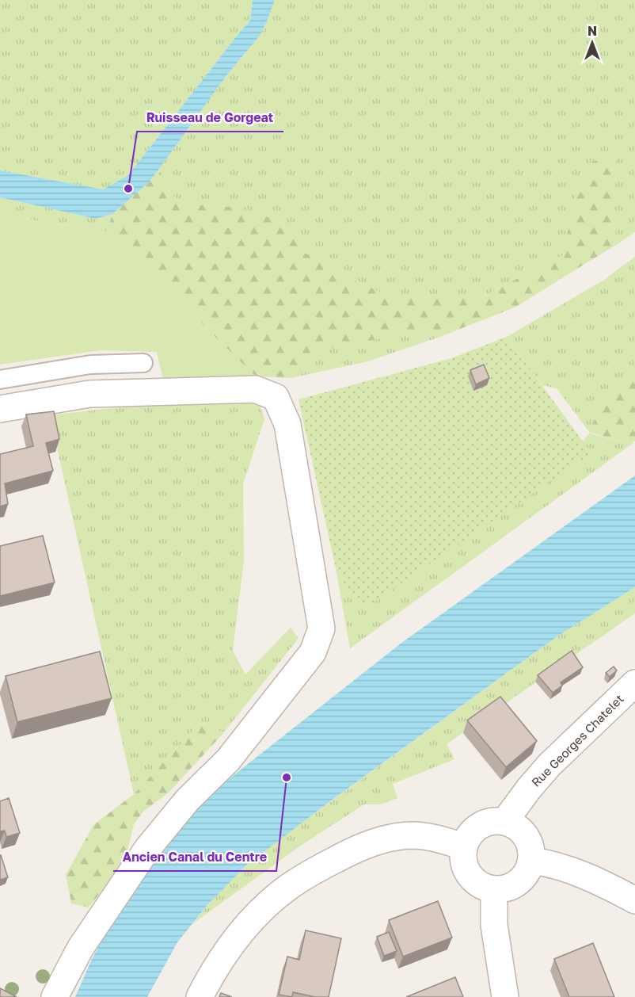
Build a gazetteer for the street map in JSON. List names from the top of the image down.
{
  "streets": {
    "street": ["Rue Georges Chatelet"]
  },
  "places": ["Ruisseau de Gorgeat", "Ancien Canal du Centre"],
  "north": "top"
}
